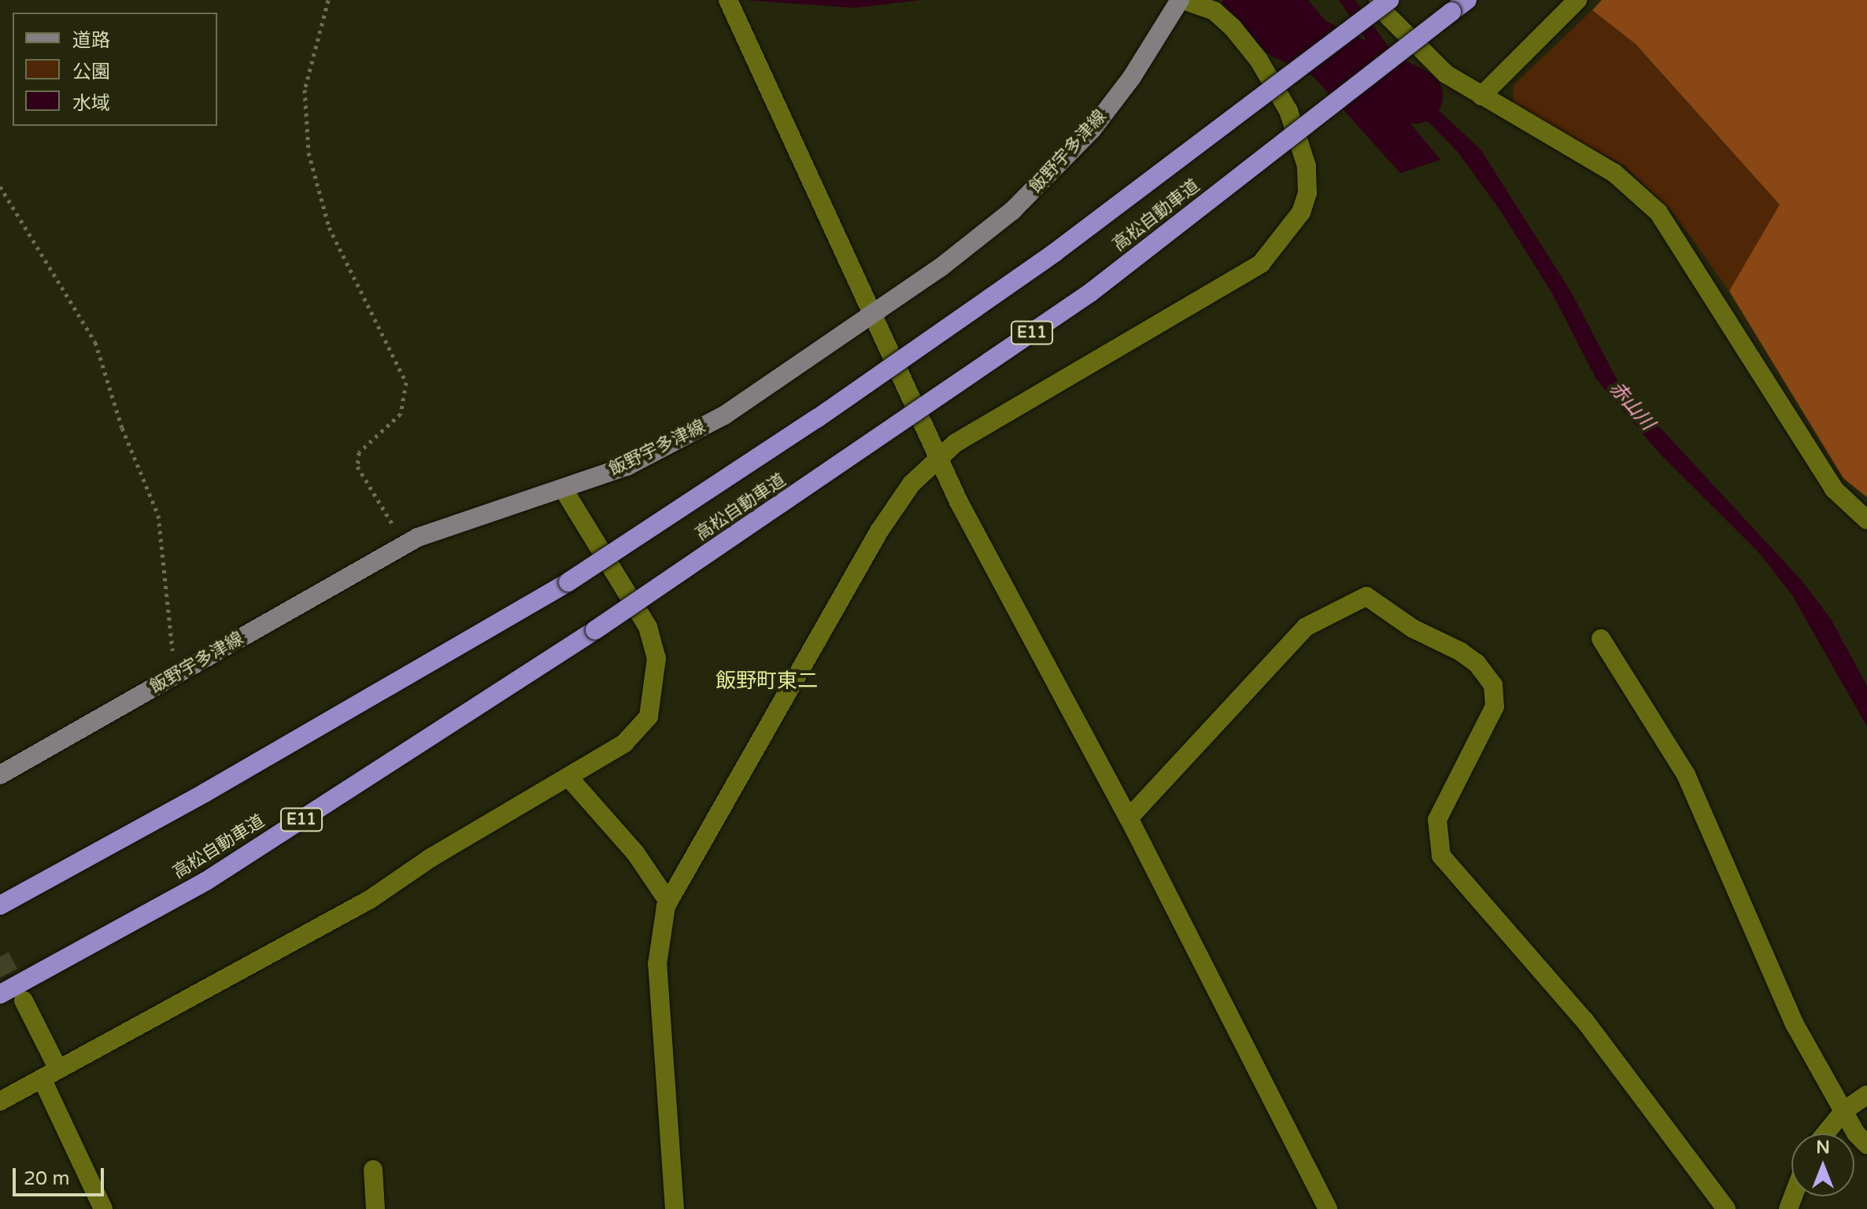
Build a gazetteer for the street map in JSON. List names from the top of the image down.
{
  "streets": {
    "highway": ["高松自動車道", "E11"],
    "main road": ["飯野宇多津線"]
  },
  "districts": ["飯野町東二"],
  "water": ["赤山川"],
  "legend": ["道路", "公園", "水域"],
  "scale_bar": "20 m",
  "north": "top"
}
